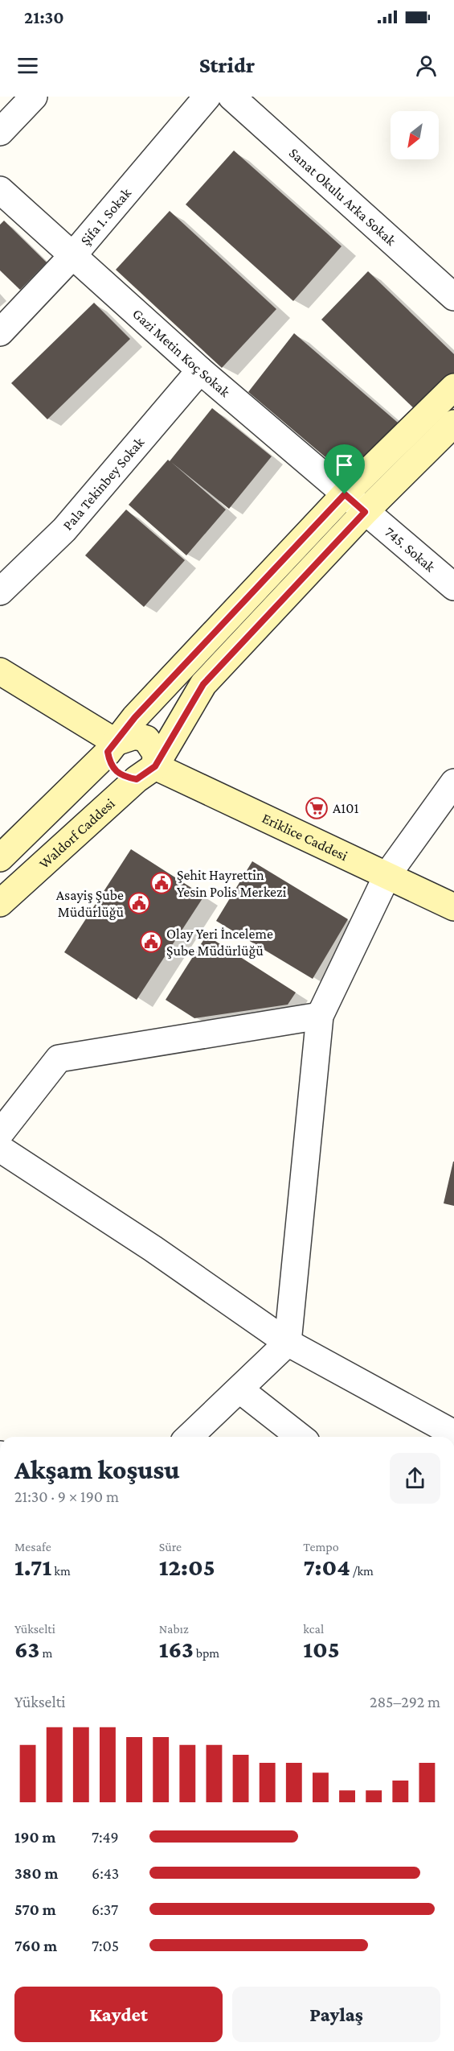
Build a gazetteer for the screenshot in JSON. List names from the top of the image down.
{
  "streets": {
    "main road": ["Waldorf Caddesi", "Eriklice Caddesi"],
    "street": [
      "Sanat Okulu Arka Sokak",
      "Şifa 1. Sokak",
      "Gazi Metin Koç Sokak",
      "Pala Tekinbey Sokak",
      "745. Sokak"
    ]
  },
  "crossings": [
    ["Şifa 1. Sokak", "Gazi Metin Koç Sokak"],
    ["Gazi Metin Koç Sokak", "Pala Tekinbey Sokak"],
    ["Gazi Metin Koç Sokak", "745. Sokak"],
    ["Gazi Metin Koç Sokak", "Waldorf Caddesi"],
    ["745. Sokak", "Waldorf Caddesi"],
    ["Waldorf Caddesi", "Eriklice Caddesi"]
  ],
  "places": {
    "supermarket": ["A101"],
    "public building": ["Şehit Hayrettin Yesin Polis Merkezi", "Asayiş Şube Müdürlüğü", "Olay Yeri İnceleme Şube Müdürlüğü"]
  },
  "north": "bottom left",
  "page": {
    "status": "21:30",
    "header": "Stridr",
    "heading": ["Akşam koşusu", "21:30 · 9 × 190 m"],
    "stats": [
      ["Mesafe", "1.71 km"],
      ["Süre", "12:05"],
      ["Tempo", "7:04 /km"],
      ["Yükselti", "63 m"],
      ["Nabız", "163 bpm"],
      ["kcal", "105"]
    ],
    "chart": ["Yükselti", "285–292 m"],
    "list": [
      {
        "name": "190 m",
        "note": "7:49"
      },
      {
        "name": "380 m",
        "note": "6:43"
      },
      {
        "name": "570 m",
        "note": "6:37"
      },
      {
        "name": "760 m",
        "note": "7:05"
      }
    ],
    "buttons": ["Kaydet", "Paylaş"]
  }
}
